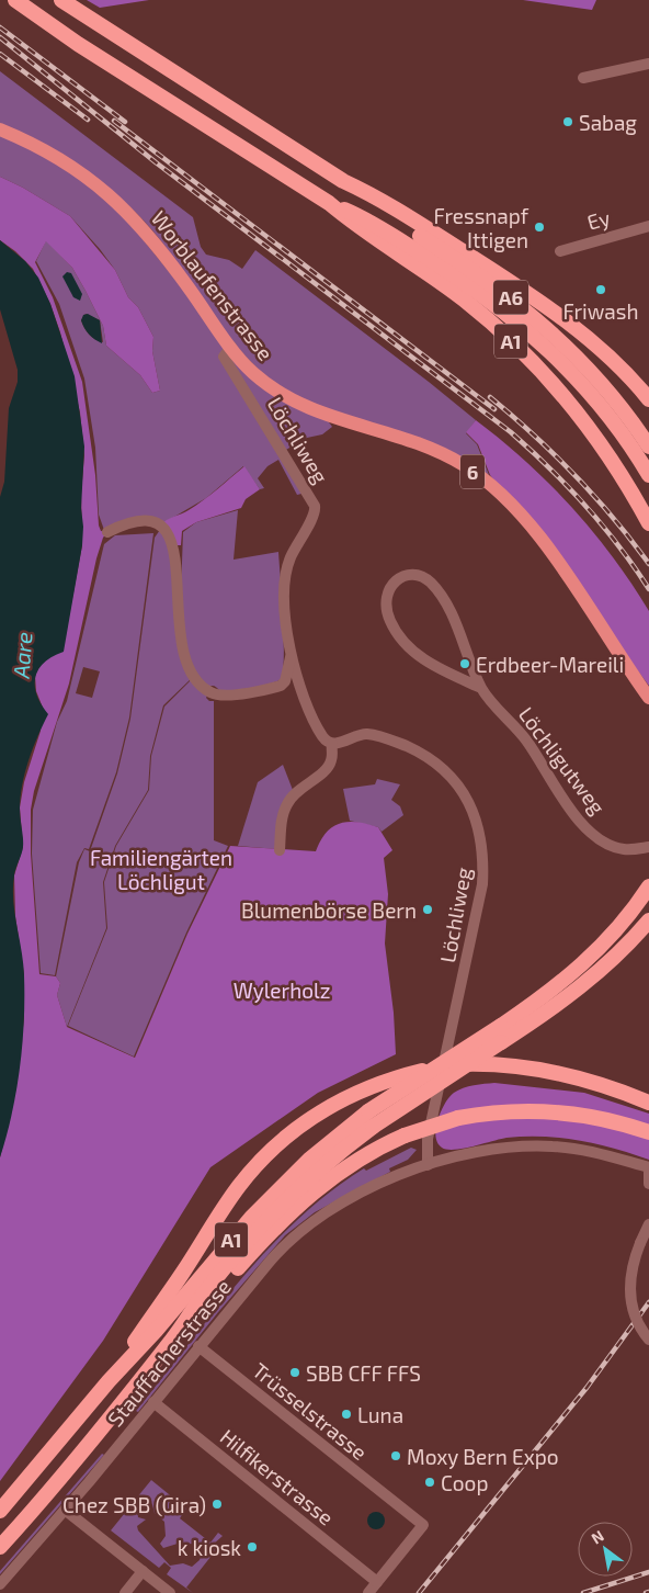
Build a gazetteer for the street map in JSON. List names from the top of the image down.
{
  "streets": {
    "highway": ["A6", "A1"],
    "main road": ["Worblaufenstrasse", "6"],
    "street": [
      "Ey",
      "Löchliweg",
      "Löchligutweg",
      "Stauffacherstrasse",
      "Trüsselstrasse",
      "Hilfikerstrasse"
    ]
  },
  "crossings": [
    ["Worblaufenstrasse", "Löchliweg"],
    ["A6", "A1"],
    ["Löchliweg", "Stauffacherstrasse"],
    ["Stauffacherstrasse", "Trüsselstrasse"],
    ["Stauffacherstrasse", "Hilfikerstrasse"],
    ["Trüsselstrasse", "Hilfikerstrasse"]
  ],
  "water": ["Aare"],
  "parks": ["Familiengärten Löchligut", "Wylerholz"],
  "places": [
    "Sabag",
    "Fressnapf Ittigen",
    "Friwash",
    "Erdbeer-Mareili",
    "Blumenbörse Bern",
    "SBB CFF FFS",
    "Luna",
    "Moxy Bern Expo",
    "Coop",
    "Chez SBB (Gira)",
    "k kiosk"
  ],
  "north": "top left"
}
